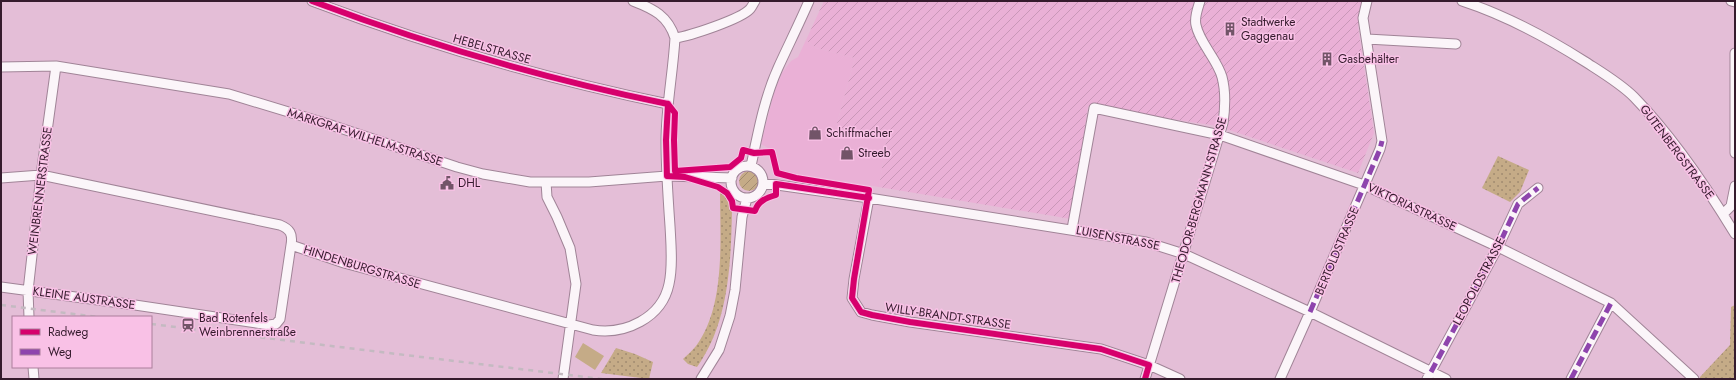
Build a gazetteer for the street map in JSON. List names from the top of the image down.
{
  "streets": {
    "street": [
      "HEBELSTRASSE",
      "MARKGRAF-WILHELM-STRASSE",
      "GUTENBERGSTRASSE",
      "WEINBRENNERSTRASSE",
      "THEODOR-BERGMANN-STRASSE",
      "VIKTORIASTRASSE",
      "LUISENSTRASSE",
      "BERTOLDSTRASSE",
      "HINDENBURGSTRASSE",
      "LEOPOLDSTRASSE",
      "KLEINE AUSTRASSE",
      "WILLY-BRANDT-STRASSE"
    ]
  },
  "crossings": [
    ["HEBELSTRASSE", "HINDENBURGSTRASSE"],
    ["MARKGRAF-WILHELM-STRASSE", "WEINBRENNERSTRASSE"],
    ["MARKGRAF-WILHELM-STRASSE", "LUISENSTRASSE"],
    ["MARKGRAF-WILHELM-STRASSE", "HINDENBURGSTRASSE"],
    ["WEINBRENNERSTRASSE", "HINDENBURGSTRASSE"],
    ["WEINBRENNERSTRASSE", "KLEINE AUSTRASSE"],
    ["THEODOR-BERGMANN-STRASSE", "VIKTORIASTRASSE"],
    ["THEODOR-BERGMANN-STRASSE", "LUISENSTRASSE"],
    ["THEODOR-BERGMANN-STRASSE", "WILLY-BRANDT-STRASSE"],
    ["VIKTORIASTRASSE", "LUISENSTRASSE"],
    ["VIKTORIASTRASSE", "BERTOLDSTRASSE"],
    ["VIKTORIASTRASSE", "LEOPOLDSTRASSE"],
    ["LUISENSTRASSE", "BERTOLDSTRASSE"],
    ["LUISENSTRASSE", "LEOPOLDSTRASSE"],
    ["LUISENSTRASSE", "WILLY-BRANDT-STRASSE"],
    ["HINDENBURGSTRASSE", "KLEINE AUSTRASSE"]
  ],
  "places": {
    "building": ["Stadtwerke Gaggenau", "Gasbehälter"],
    "shop": ["Schiffmacher", "Streeb"],
    "public building": ["DHL"],
    "station": ["Bad Rotenfels Weinbrennerstraße"]
  },
  "legend": ["Radweg", "Weg"]
}
